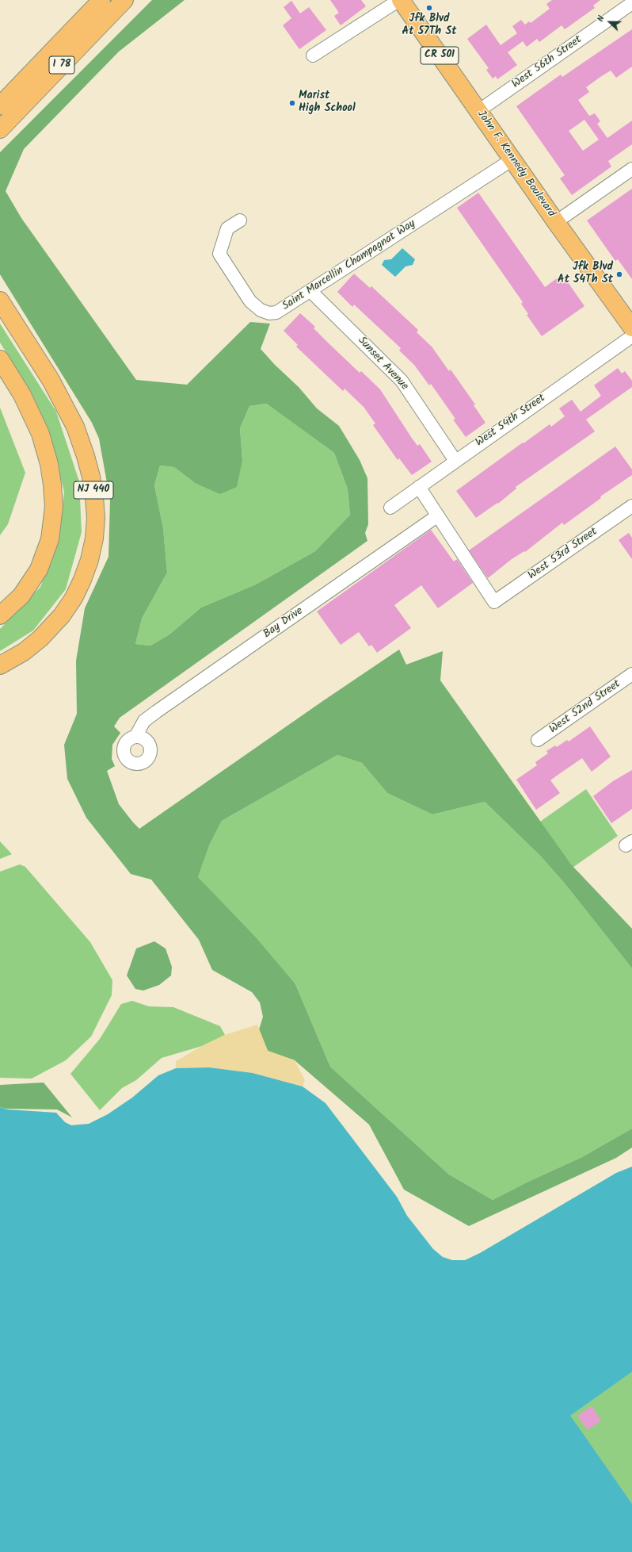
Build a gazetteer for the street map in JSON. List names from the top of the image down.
{
  "streets": {
    "main road": [
      "CR 501",
      "I 78",
      "John F. Kennedy Boulevard",
      "NJ 440"
    ],
    "street": [
      "West 56th Street",
      "Saint Marcellin Champagnat Way",
      "Sunset Avenue",
      "West 54th Street",
      "West 53rd Street",
      "Bay Drive",
      "West 52nd Street"
    ]
  },
  "crossings": [
    ["West 56th Street", "John F. Kennedy Boulevard"],
    ["John F. Kennedy Boulevard", "Saint Marcellin Champagnat Way"],
    ["Saint Marcellin Champagnat Way", "Sunset Avenue"],
    ["Sunset Avenue", "West 54th Street"],
    ["West 53rd Street", "Bay Drive"]
  ],
  "places": ["Jfk Blvd At 57Th St", "Marist High School", "Jfk Blvd At 54Th St"],
  "north": "left"
}
